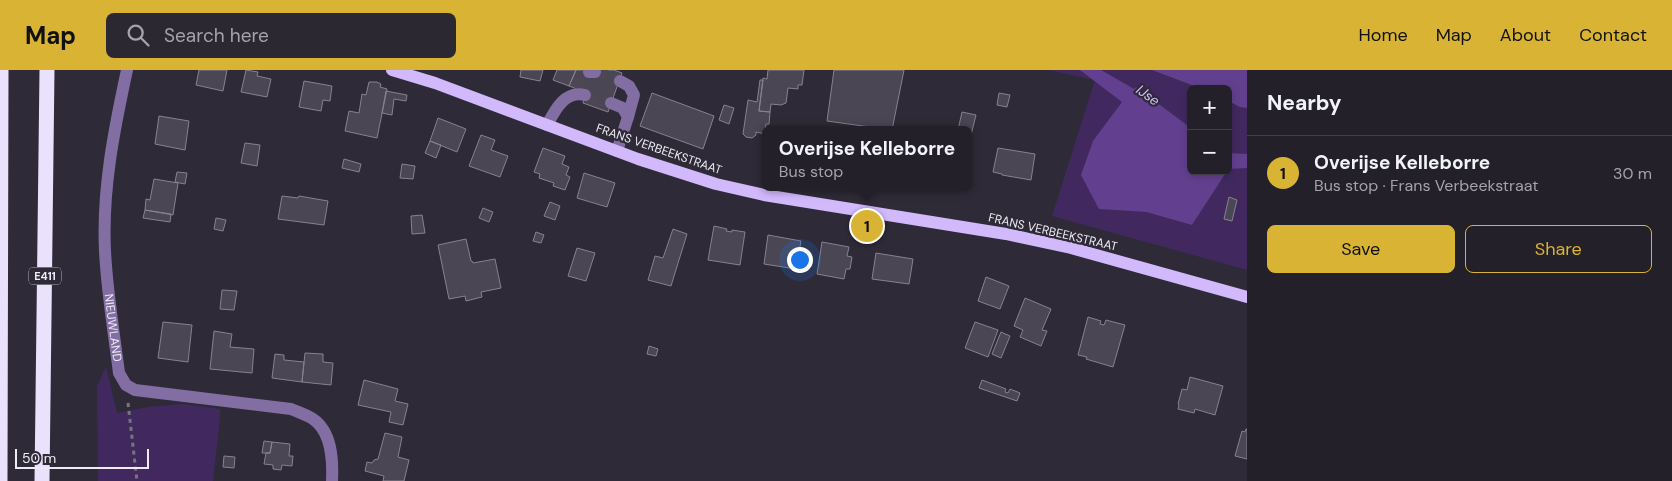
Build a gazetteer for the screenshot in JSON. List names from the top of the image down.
{
  "streets": {
    "highway": ["E411"],
    "main road": ["FRANS VERBEEKSTRAAT"],
    "street": ["NIEUWLAND"]
  },
  "water": ["IJse"],
  "scale_bar": "50 m",
  "page": {
    "header": "Map",
    "search": "Search here",
    "nav": [
      "Home",
      "Map",
      "About",
      "Contact"
    ],
    "heading": "Nearby",
    "map_buttons": ["+", "−"],
    "popup": ["Overijse Kelleborre", "Bus stop"],
    "list": [
      {
        "mark": "1",
        "name": "Overijse Kelleborre",
        "note": "Bus stop · Frans Verbeekstraat",
        "value": "30 m"
      }
    ],
    "pins": "1",
    "buttons": ["Save", "Share"],
    "scale": "50 m"
  }
}
